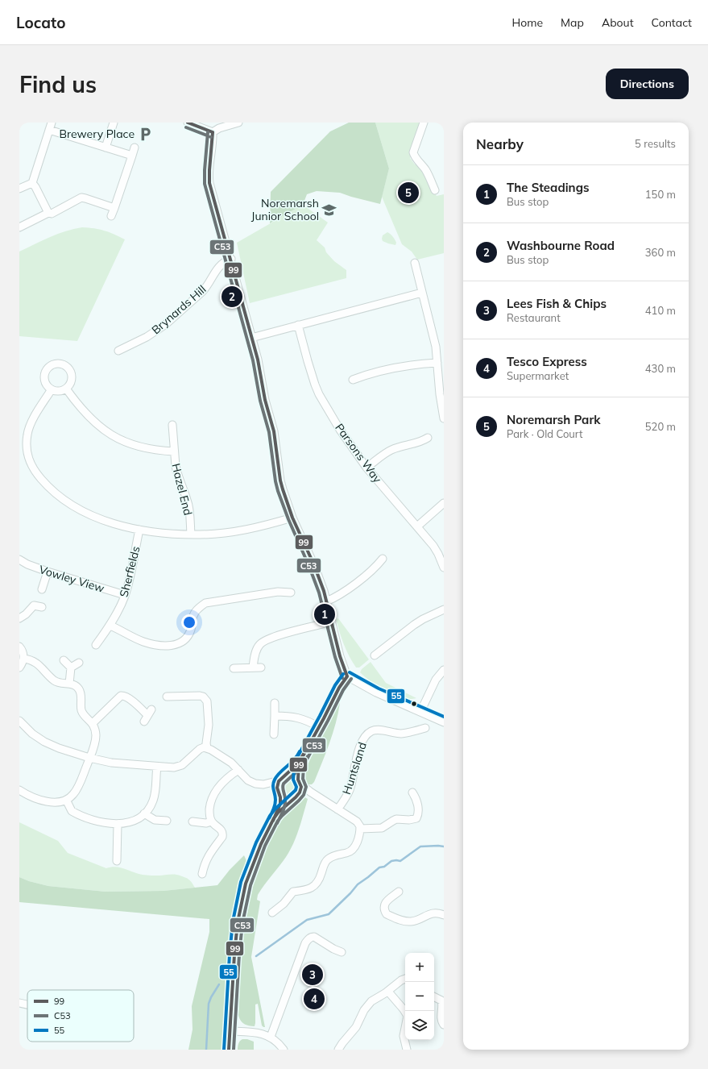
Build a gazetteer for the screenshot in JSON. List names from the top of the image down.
{
  "streets": {
    "street": [
      "Brynards Hill",
      "Parsons Way",
      "Hazel End",
      "Sherfields",
      "Vowley View",
      "Huntsland"
    ]
  },
  "crossings": [
    ["Sherfields", "Vowley View"]
  ],
  "places": {
    "parking": ["Brewery Place"],
    "school or university": ["Noremarsh Junior School"]
  },
  "lines": ["transit line 99", "transit line C53", "transit line 55"],
  "legend": ["99", "C53", "55"],
  "page": {
    "header": "Locato",
    "nav": [
      "Home",
      "Map",
      "About",
      "Contact"
    ],
    "buttons": "Directions",
    "title": "Find us",
    "heading": ["Nearby", "5 results"],
    "list": [
      {
        "mark": "1",
        "name": "The Steadings",
        "note": "Bus stop",
        "value": "150 m"
      },
      {
        "mark": "2",
        "name": "Washbourne Road",
        "note": "Bus stop",
        "value": "360 m"
      },
      {
        "mark": "3",
        "name": "Lees Fish & Chips",
        "note": "Restaurant",
        "value": "410 m"
      },
      {
        "mark": "4",
        "name": "Tesco Express",
        "note": "Supermarket",
        "value": "430 m"
      },
      {
        "mark": "5",
        "name": "Noremarsh Park",
        "note": "Park · Old Court",
        "value": "520 m"
      }
    ],
    "pins": [
      "5",
      "2",
      "1",
      "3",
      "4"
    ],
    "map_buttons": ["+", "−"]
  }
}
